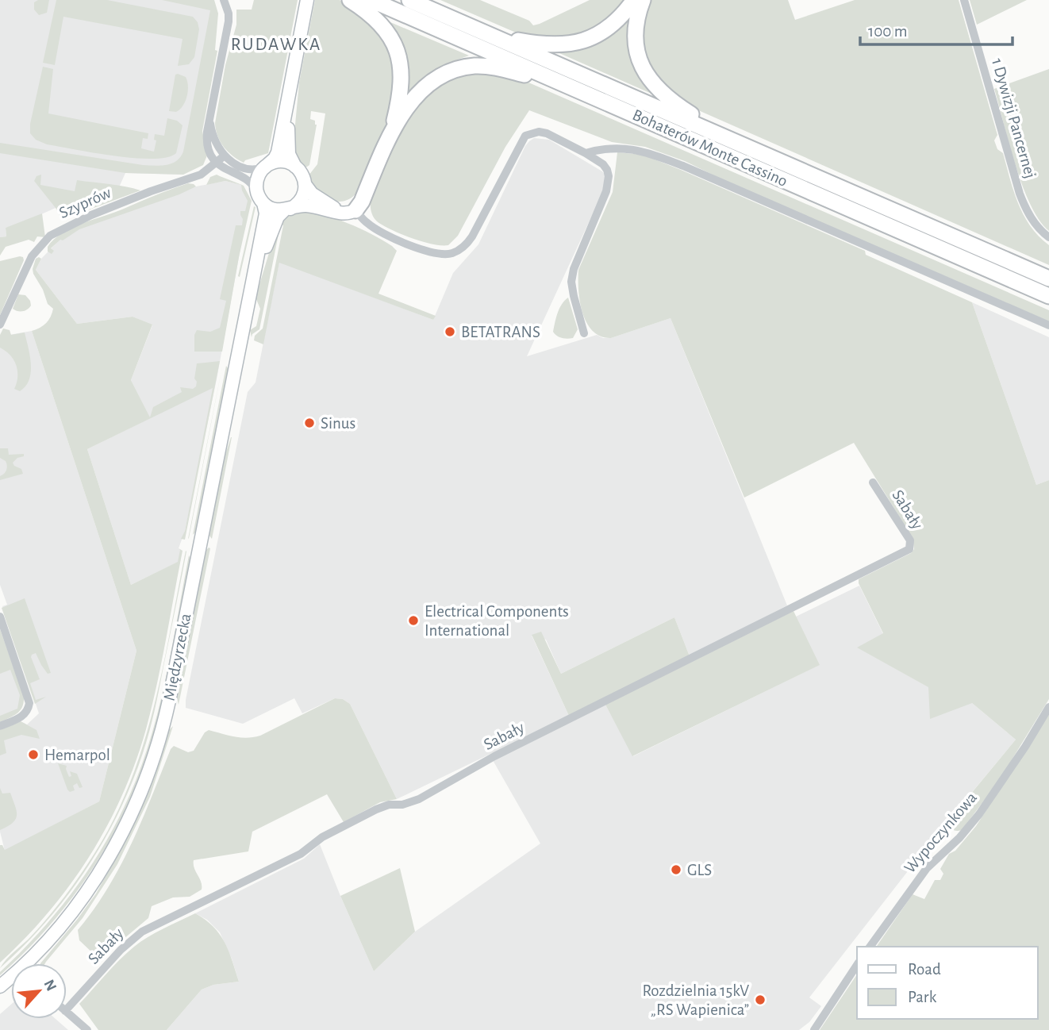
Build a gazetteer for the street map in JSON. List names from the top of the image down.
{
  "streets": {
    "highway": ["Bohaterów Monte Cassino"],
    "main road": ["Międzyrzecka"],
    "street": [
      "1 Dywizji Pancernej",
      "Szyprów",
      "Sabały",
      "Wypoczynkowa"
    ]
  },
  "districts": ["RUDAWKA"],
  "places": [
    "BETATRANS",
    "Sinus",
    "Electrical Components International",
    "Hemarpol",
    "GLS",
    "Rozdzielnia 15kV „RS Wapienica”"
  ],
  "legend": ["Road", "Park"],
  "scale_bar": "100 m",
  "north": "top right"
}
